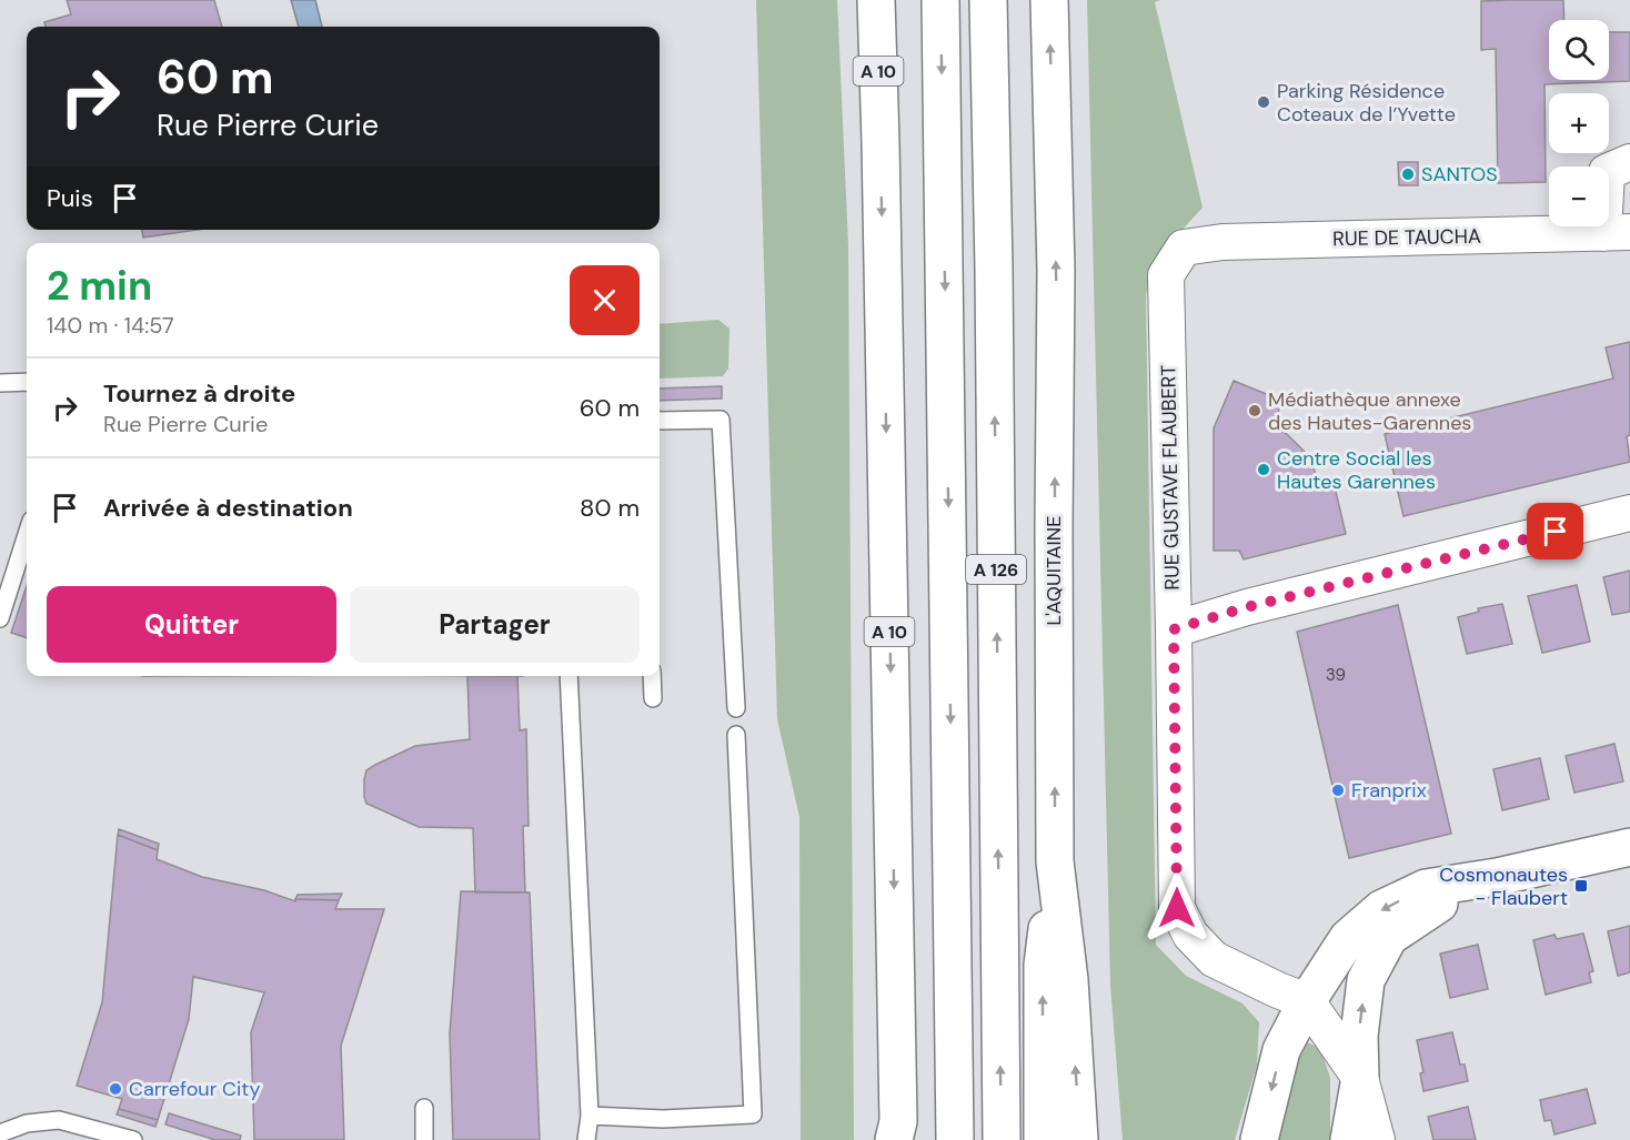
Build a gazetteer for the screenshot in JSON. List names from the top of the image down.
{
  "streets": {
    "main road": ["A 10", "A 126", "L'AQUITAINE"],
    "street": ["RUE DE TAUCHA", "RUE GUSTAVE FLAUBERT"]
  },
  "crossings": [
    ["RUE DE TAUCHA", "RUE GUSTAVE FLAUBERT"]
  ],
  "places": {
    "other": [
      "Parking Résidence Coteaux de l’Yvette",
      "SANTOS",
      "Médiathèque annexe des Hautes-Garennes",
      "Centre Social les Hautes Garennes",
      "Franprix",
      "Carrefour City"
    ],
    "transit": ["Cosmonautes - Flaubert"]
  },
  "house_numbers": ["39"],
  "page": {
    "map_buttons": ["+", "−"],
    "turn": ["60 m", "Rue Pierre Curie"],
    "then": "Puis",
    "heading": ["2 min", "140 m · 14:57"],
    "list": [
      {
        "name": "Tournez à droite",
        "note": "Rue Pierre Curie",
        "value": "60 m"
      },
      {
        "name": "Arrivée à destination",
        "value": "80 m"
      }
    ],
    "buttons": ["Quitter", "Partager"]
  }
}
